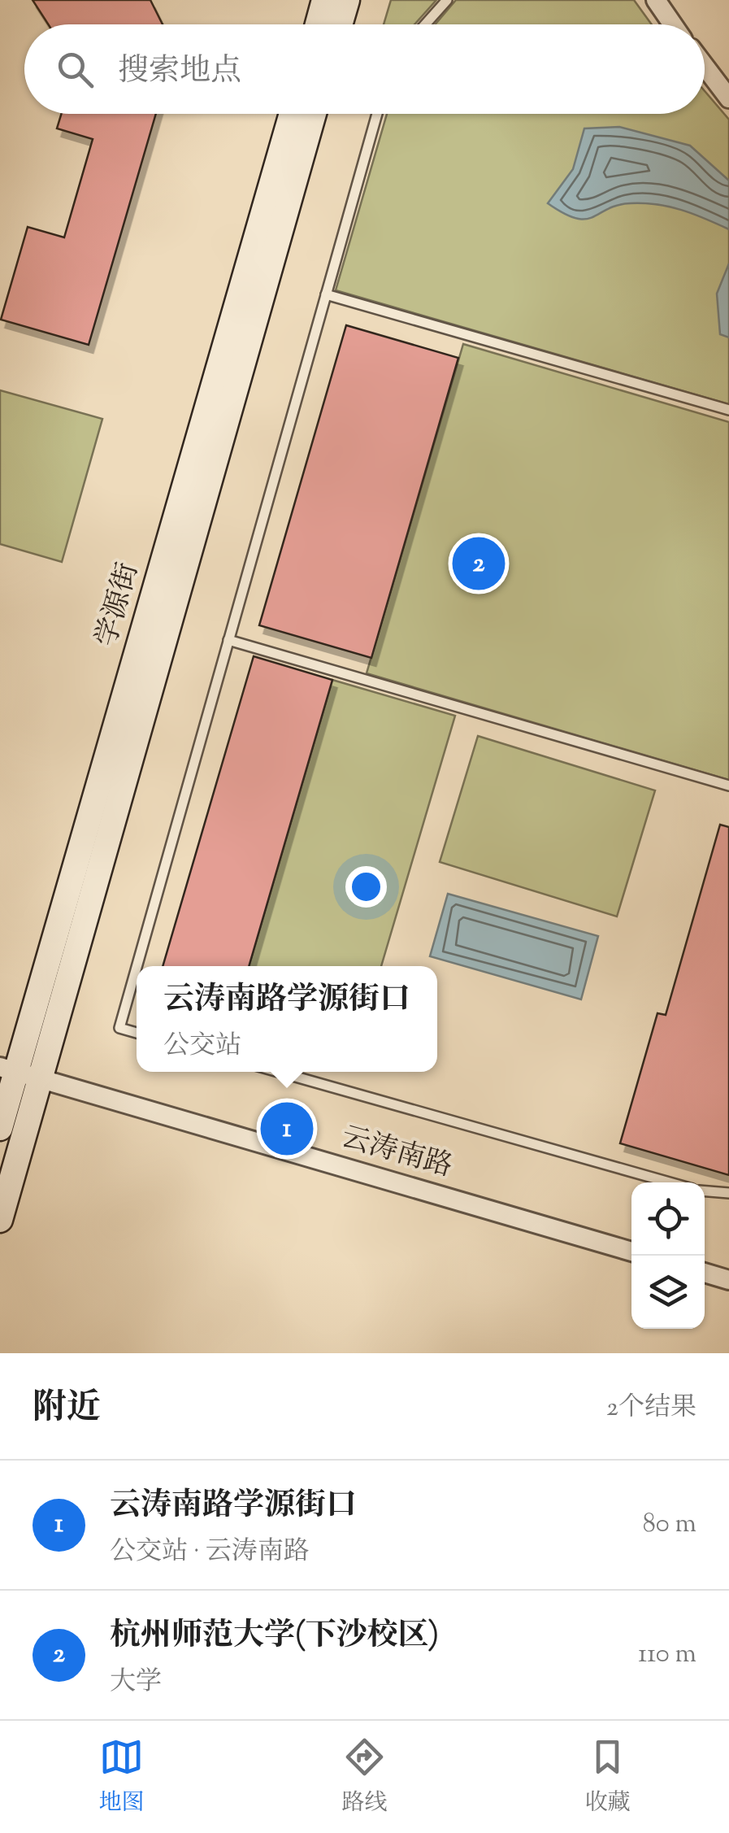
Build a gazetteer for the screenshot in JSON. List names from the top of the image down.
{
  "streets": {
    "main road": ["学源街"],
    "street": ["云涛南路"]
  },
  "crossings": [
    ["学源街", "云涛南路"]
  ],
  "page": {
    "search": "搜索地点",
    "pins": ["2", "1"],
    "popup": ["云涛南路学源街口", "公交站"],
    "heading": ["附近", "2个结果"],
    "list": [
      {
        "mark": "1",
        "name": "云涛南路学源街口",
        "note": "公交站 · 云涛南路",
        "value": "80 m"
      },
      {
        "mark": "2",
        "name": "杭州师范大学(下沙校区)",
        "note": "大学",
        "value": "110 m"
      }
    ],
    "nav": ["地图", "路线", "收藏"]
  }
}
